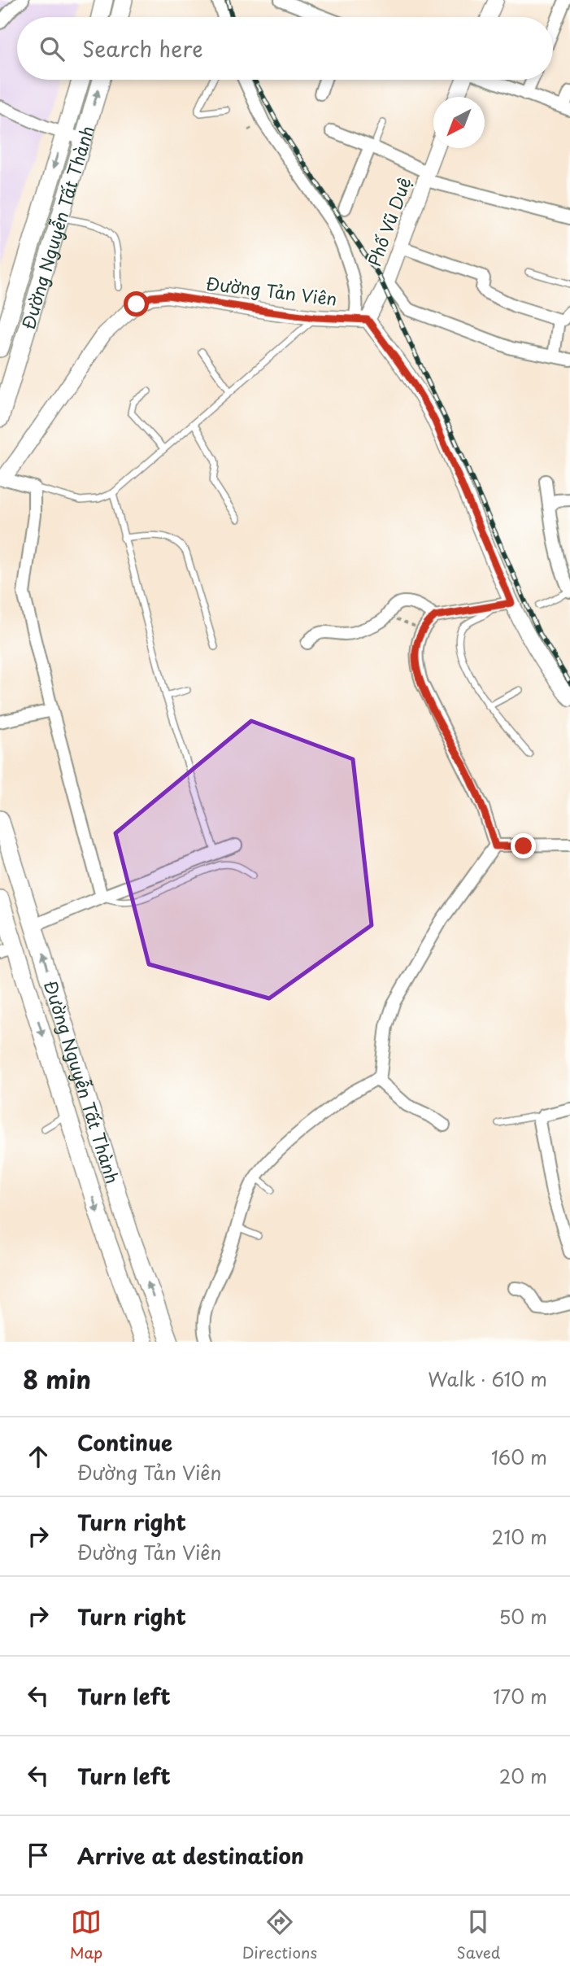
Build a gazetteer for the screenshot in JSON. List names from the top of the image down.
{
  "streets": {
    "main road": ["Đường Nguyễn Tất Thành"],
    "street": ["Phố Vũ Duệ", "Đường Tản Viên"]
  },
  "crossings": [
    ["Phố Vũ Duệ", "Đường Tản Viên"]
  ],
  "north": "bottom left",
  "page": {
    "search": "Search here",
    "heading": ["8 min", "Walk · 610 m"],
    "list": [
      ["Continue", "Đường Tản Viên", "160 m"],
      ["Turn right", "Đường Tản Viên", "210 m"],
      ["Turn right", "50 m"],
      ["Turn left", "170 m"],
      ["Turn left", "20 m"],
      "Arrive at destination"
    ],
    "nav": ["Map", "Directions", "Saved"]
  }
}
